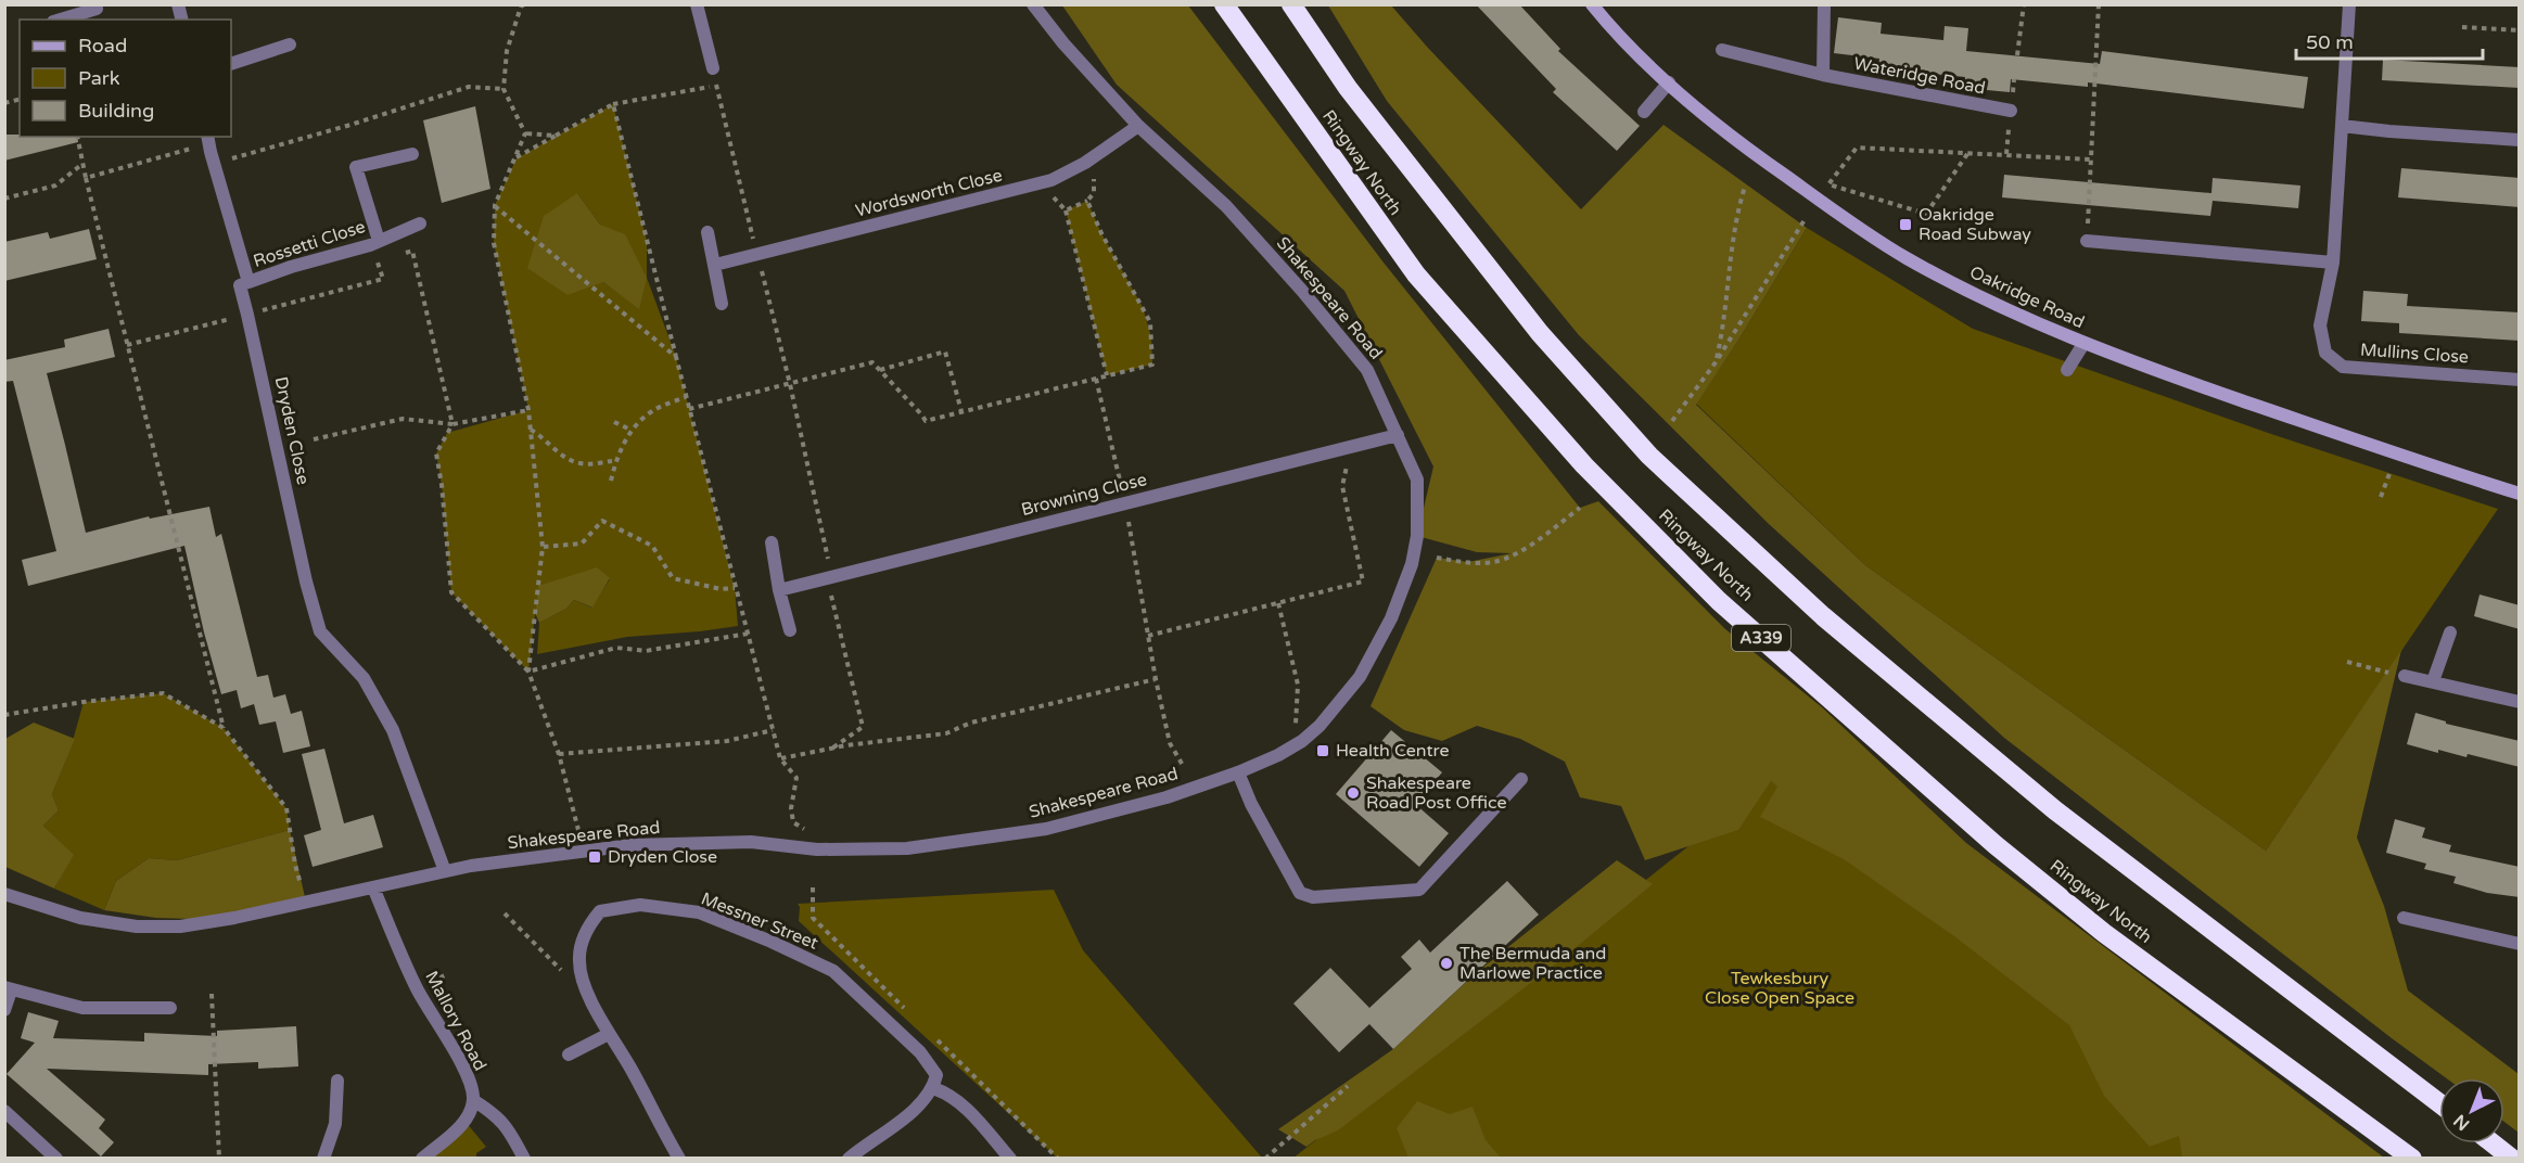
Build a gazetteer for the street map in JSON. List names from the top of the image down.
{
  "streets": {
    "highway": ["Ringway North", "A339"],
    "street": [
      "Wateridge Road",
      "Wordsworth Close",
      "Rossetti Close",
      "Oakridge Road",
      "Shakespeare Road",
      "Mullins Close",
      "Dryden Close",
      "Browning Close",
      "Messner Street",
      "Mallory Road"
    ]
  },
  "crossings": [
    ["Wordsworth Close", "Shakespeare Road"],
    ["Rossetti Close", "Dryden Close"],
    ["Shakespeare Road", "Dryden Close"],
    ["Shakespeare Road", "Browning Close"],
    ["Shakespeare Road", "Mallory Road"]
  ],
  "parks": ["Tewkesbury Close Open Space"],
  "places": {
    "transit": ["Oakridge Road Subway", "Health Centre", "Dryden Close"],
    "other": ["Shakespeare Road Post Office", "The Bermuda and Marlowe Practice"]
  },
  "legend": ["Road", "Park", "Building"],
  "scale_bar": "50 m",
  "north": "bottom left"
}
